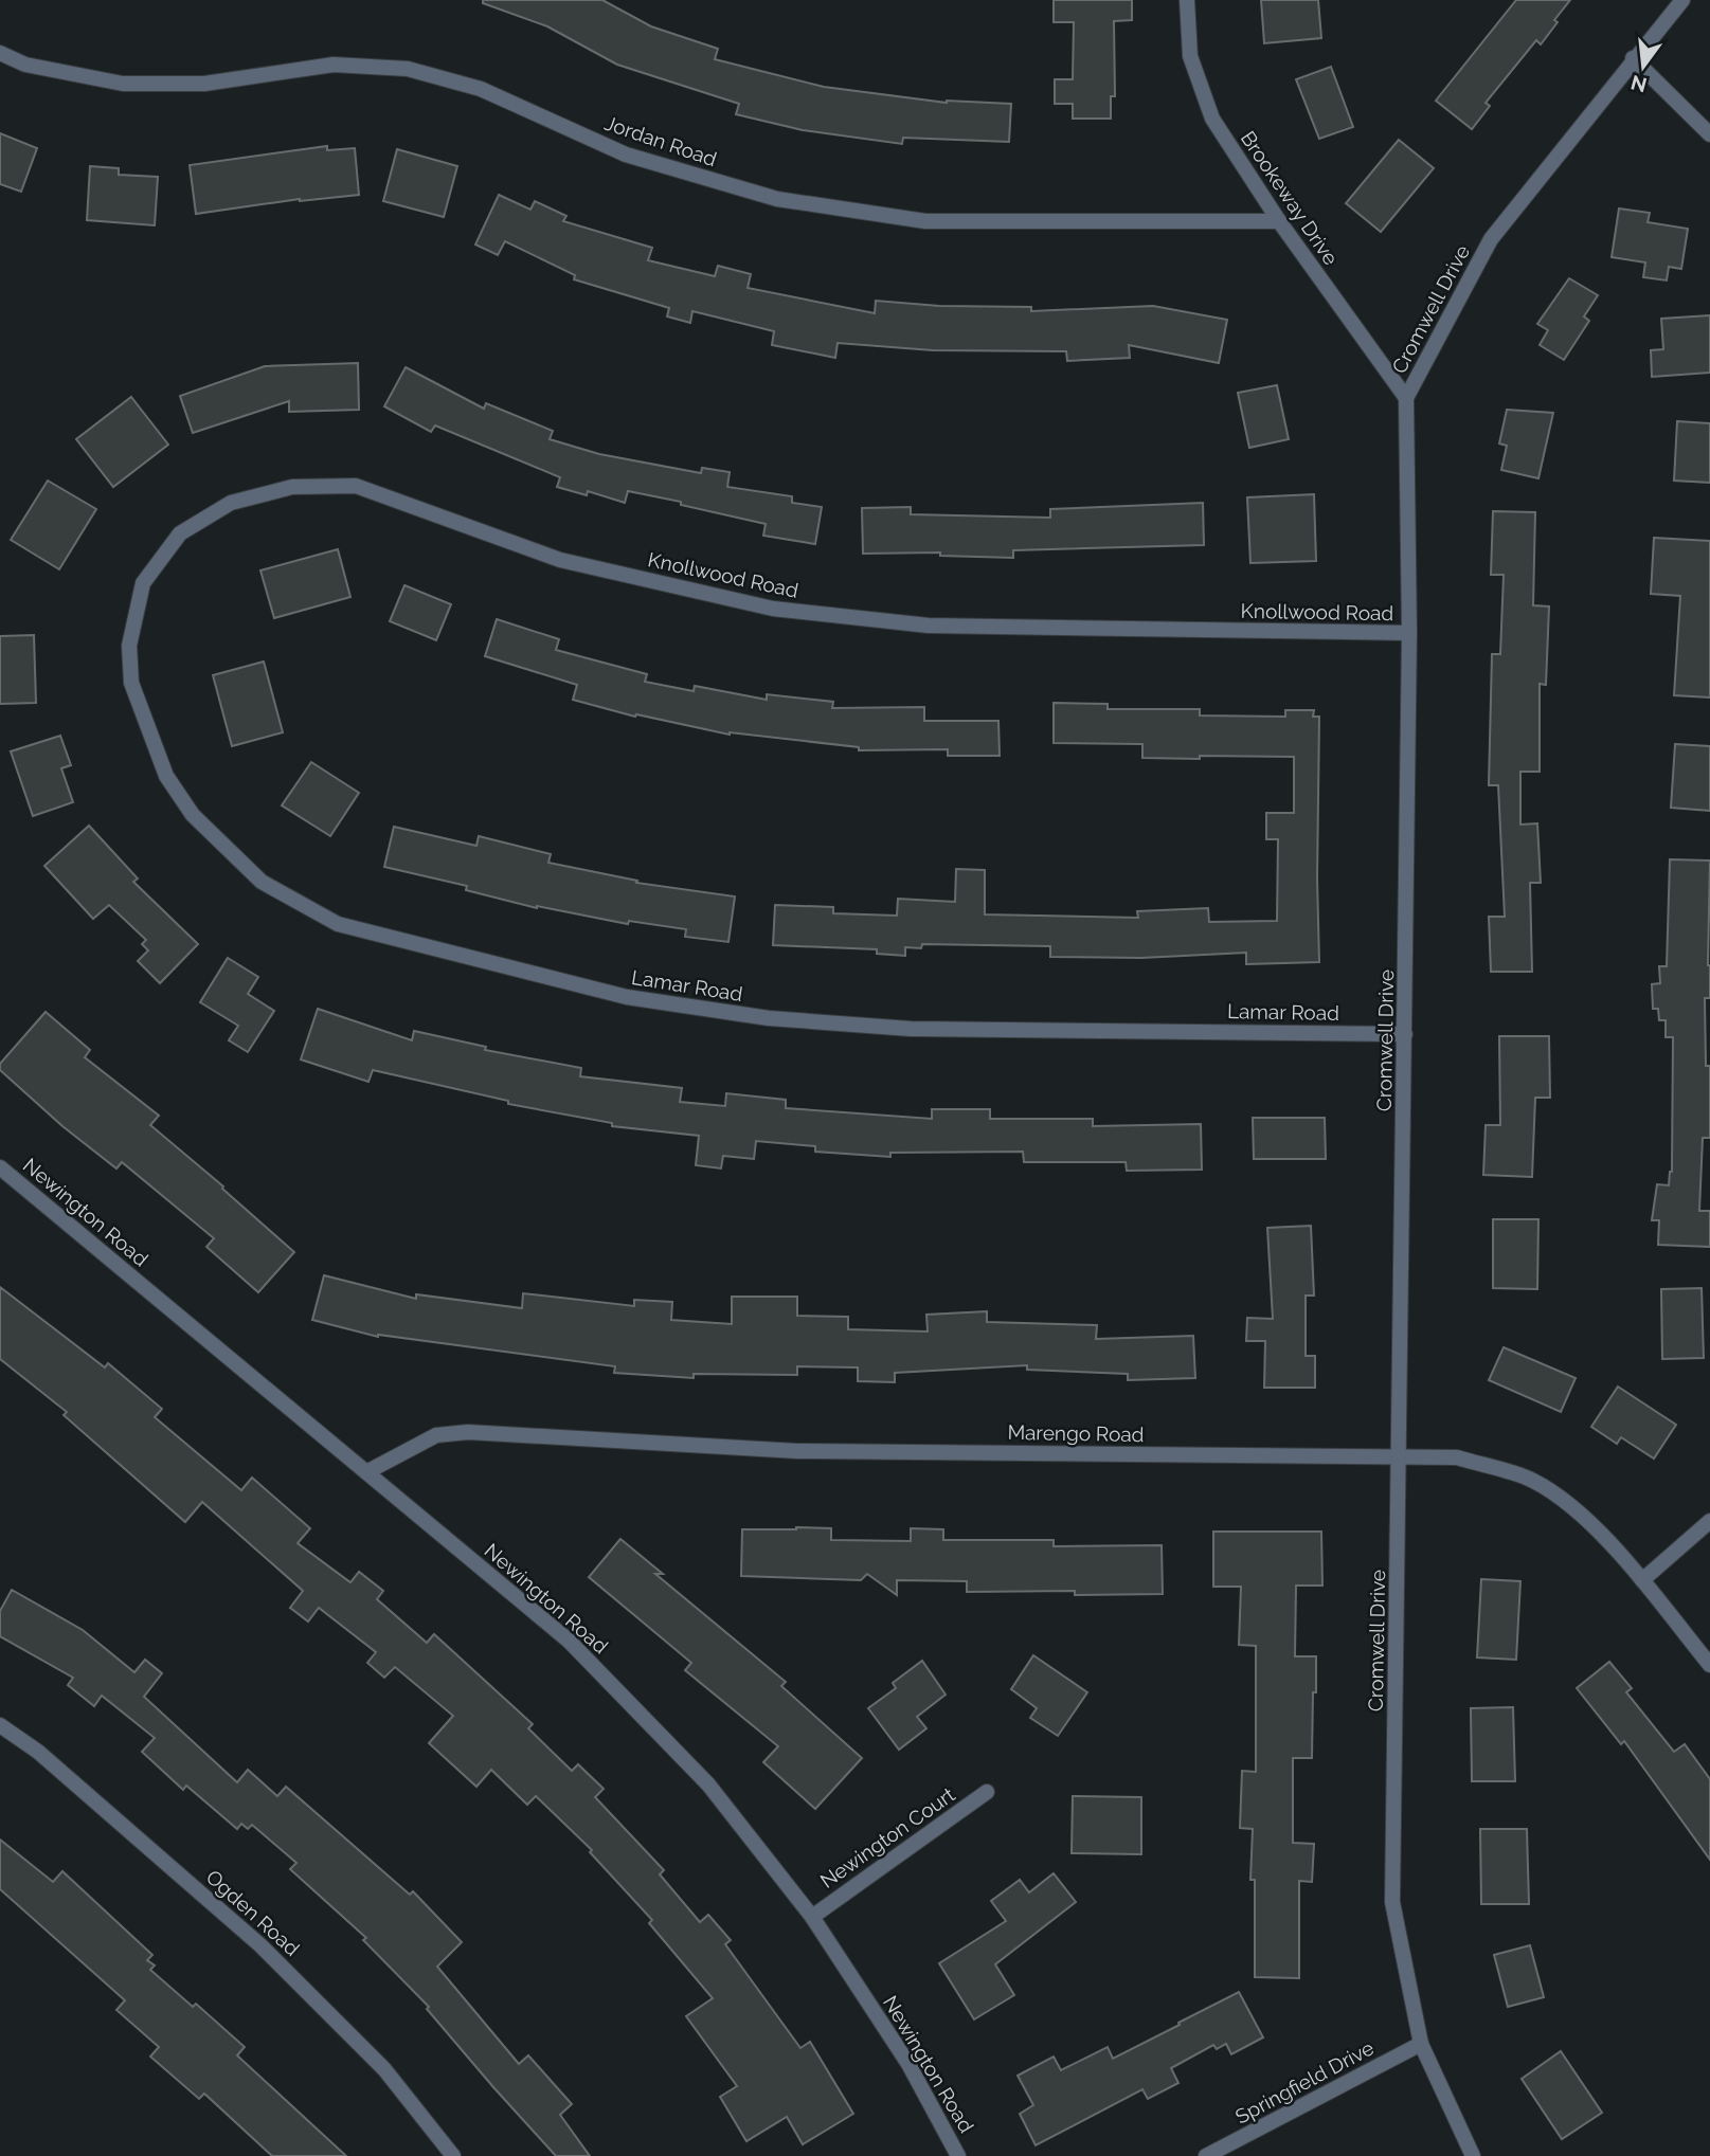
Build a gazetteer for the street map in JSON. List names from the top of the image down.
{
  "streets": {
    "street": [
      "Jordan Road",
      "Brookeway Drive",
      "Cromwell Drive",
      "Knollwood Road",
      "Lamar Road",
      "Newington Road",
      "Marengo Road",
      "Newington Court",
      "Ogden Road",
      "Springfield Drive"
    ]
  },
  "crossings": [
    ["Jordan Road", "Brookeway Drive"],
    ["Brookeway Drive", "Cromwell Drive"],
    ["Cromwell Drive", "Knollwood Road"],
    ["Cromwell Drive", "Lamar Road"],
    ["Cromwell Drive", "Marengo Road"],
    ["Cromwell Drive", "Springfield Drive"],
    ["Knollwood Road", "Lamar Road"],
    ["Newington Road", "Marengo Road"],
    ["Newington Road", "Newington Court"]
  ],
  "north": "bottom"
}
